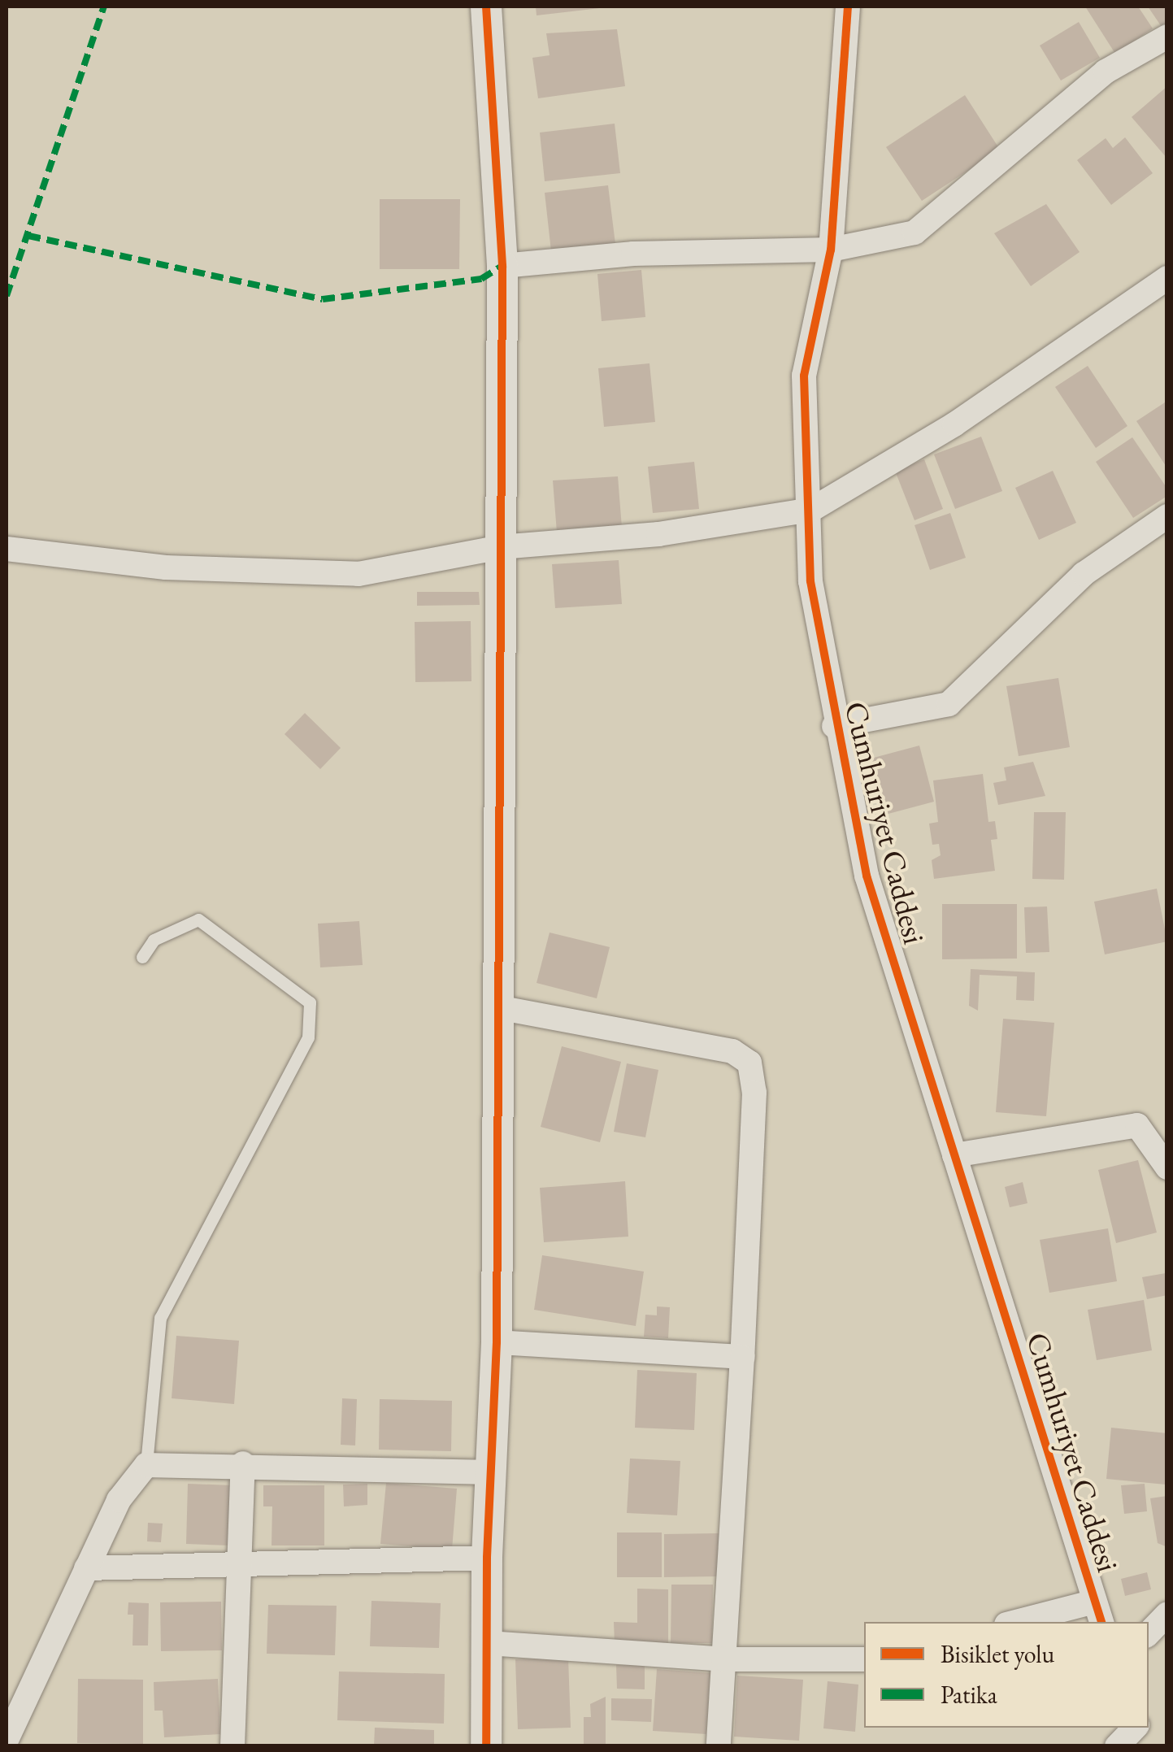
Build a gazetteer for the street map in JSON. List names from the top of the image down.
{
  "streets": {
    "street": ["Cumhuriyet Caddesi"]
  },
  "legend": ["Bisiklet yolu", "Patika"]
}
